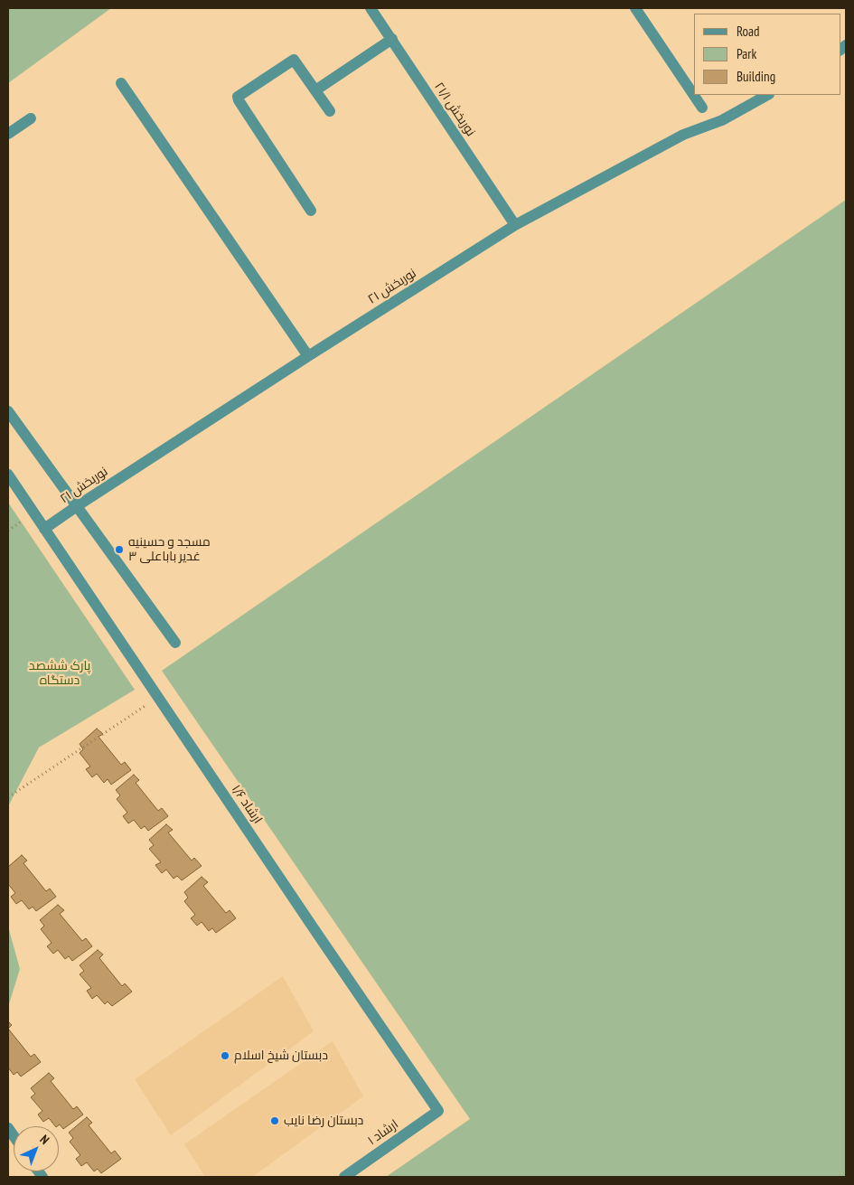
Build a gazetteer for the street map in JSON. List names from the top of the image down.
{
  "streets": {
    "street": [
      "نوربخش ۲۱/۱",
      "نوربخش ۲۱",
      "ارشاد ۱/۶",
      "ارشاد ۱"
    ]
  },
  "crossings": [
    ["نوربخش ۲۱/۱", "نوربخش ۲۱"],
    ["نوربخش ۲۱", "ارشاد ۱/۶"],
    ["ارشاد ۱/۶", "ارشاد ۱"]
  ],
  "parks": ["پارک‌ ششصد دستگاه"],
  "places": ["مسجد و حسینیه غدیر باباعلی ۳", "دبستان شیخ اسلام", "دبستان رضا نایب"],
  "legend": ["Road", "Park", "Building"],
  "north": "top right"
}
